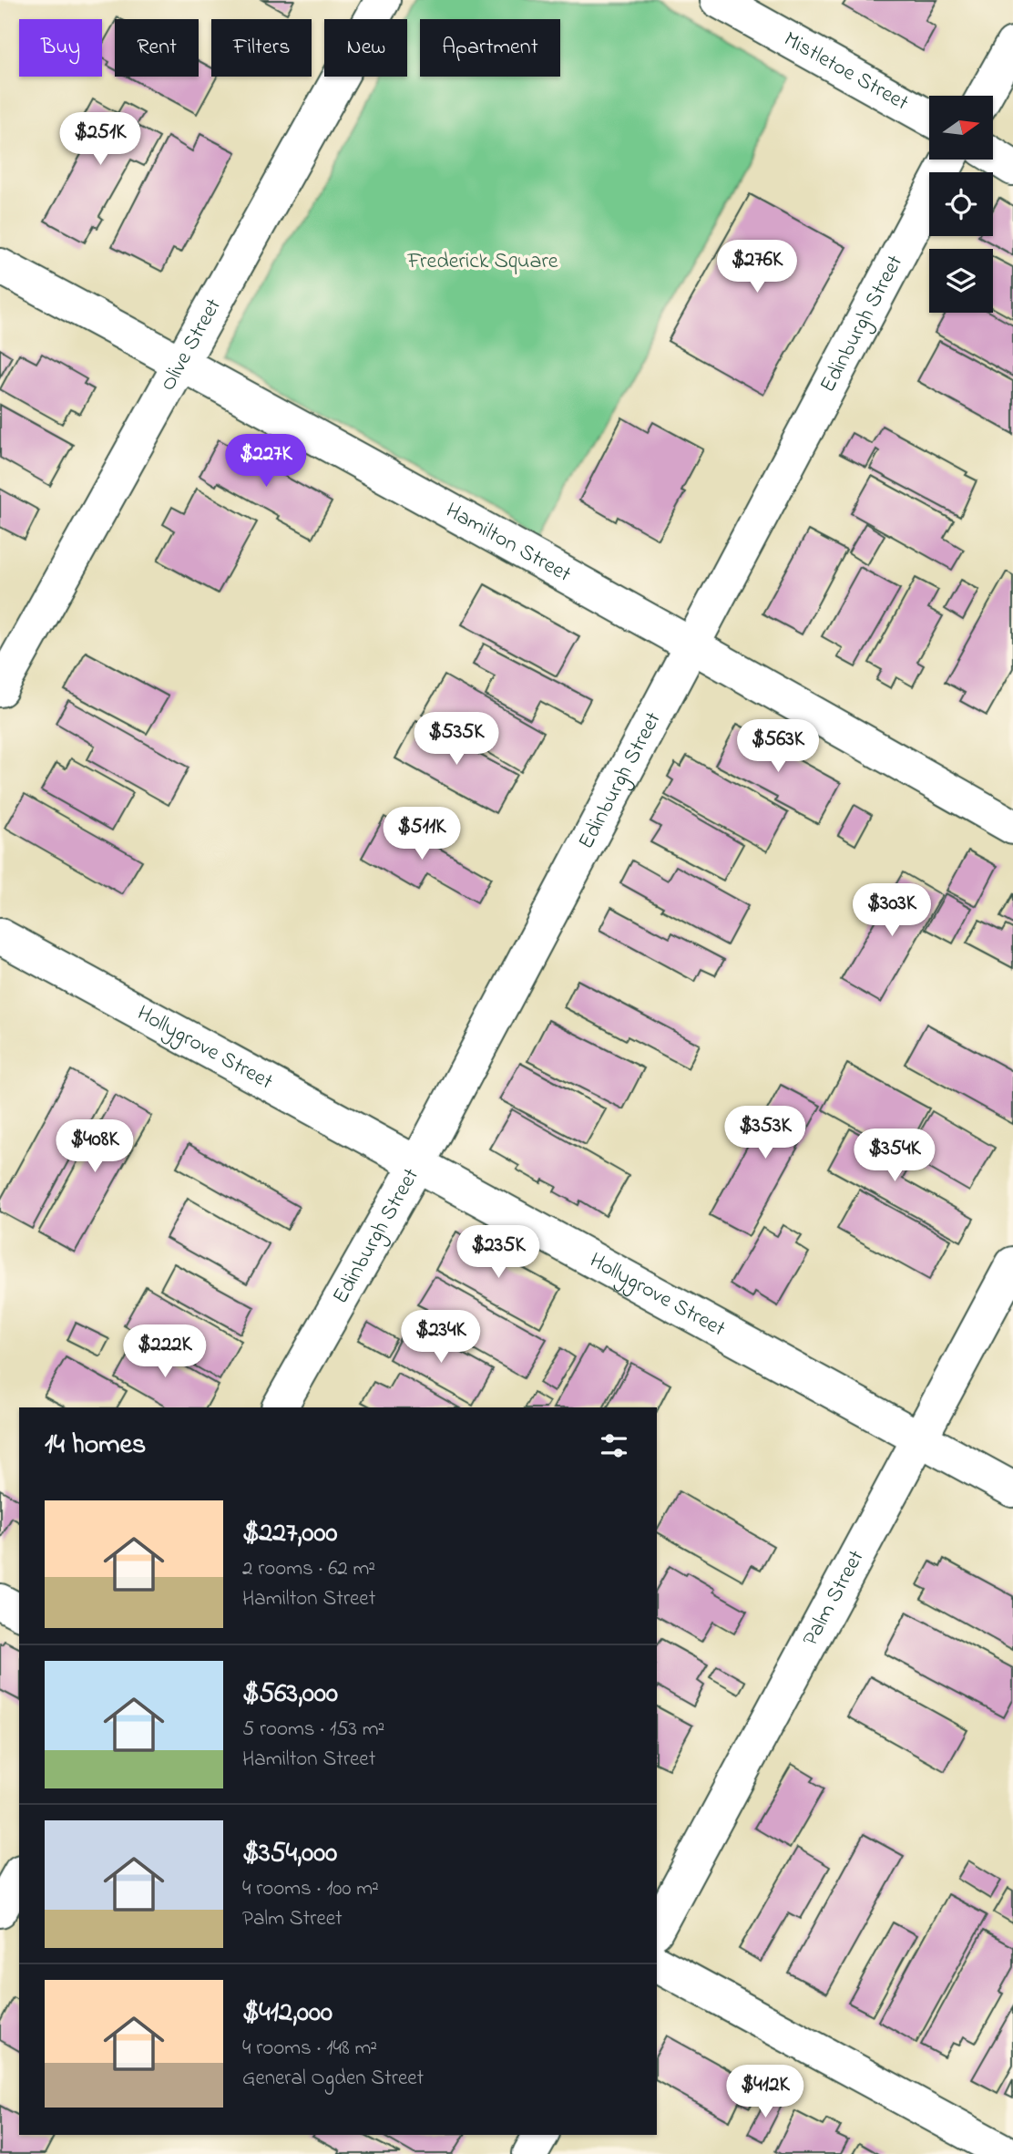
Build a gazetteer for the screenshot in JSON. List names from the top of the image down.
{
  "streets": {
    "street": [
      "Mistletoe Street",
      "Edinburgh Street",
      "Olive Street",
      "Hamilton Street",
      "Hollygrove Street",
      "Palm Street"
    ]
  },
  "crossings": [
    ["Edinburgh Street", "Hamilton Street"],
    ["Edinburgh Street", "Hollygrove Street"],
    ["Olive Street", "Hamilton Street"],
    ["Hollygrove Street", "Palm Street"]
  ],
  "parks": ["Frederick Square"],
  "north": "right",
  "page": {
    "chip": [
      "Buy",
      "Rent",
      "Filters",
      "New",
      "Apartment"
    ],
    "price": [
      "$251K",
      "$276K",
      "$227K",
      "$535K",
      "$563K",
      "$511K",
      "$303K",
      "$353K",
      "$408K",
      "$354K",
      "$235K",
      "$234K",
      "$222K",
      "$412K"
    ],
    "heading": "14 homes",
    "list": [
      {
        "name": "$227,000",
        "note": "2 rooms · 62 m² · Hamilton Street"
      },
      {
        "name": "$563,000",
        "note": "5 rooms · 153 m² · Hamilton Street"
      },
      {
        "name": "$354,000",
        "note": "4 rooms · 100 m² · Palm Street"
      },
      {
        "name": "$412,000",
        "note": "4 rooms · 148 m² · General Ogden Street"
      }
    ]
  }
}
